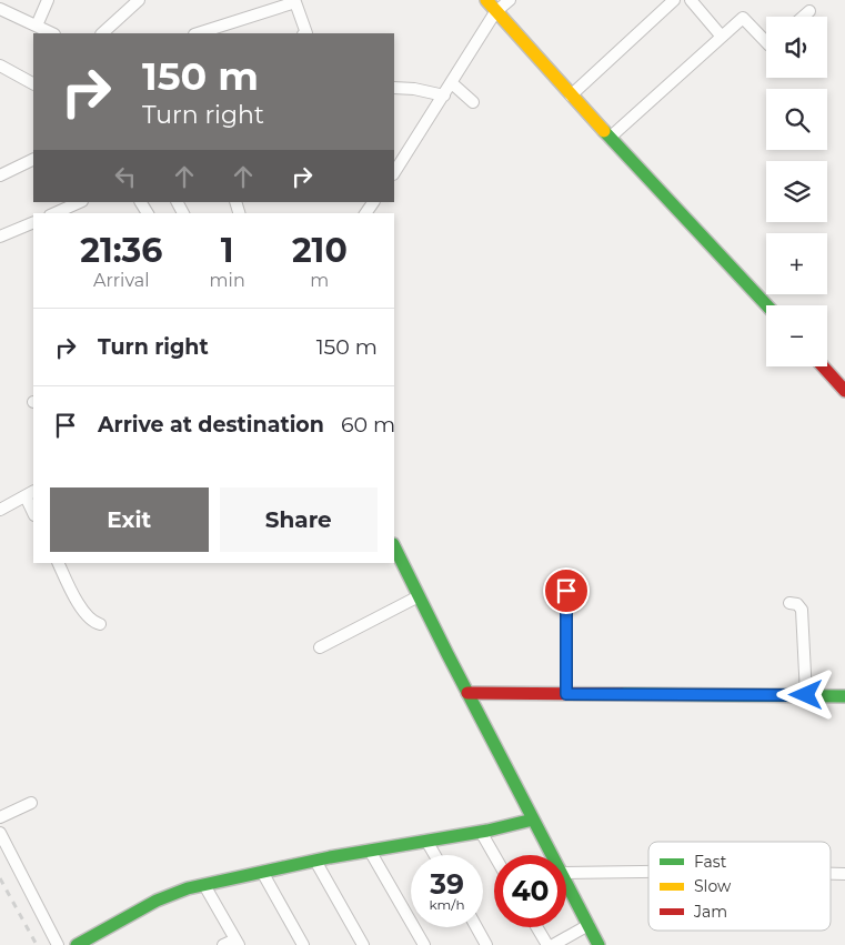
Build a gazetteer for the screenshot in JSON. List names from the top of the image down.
{
  "legend": ["Fast", "Slow", "Jam"],
  "page": {
    "map_buttons": ["+", "−"],
    "turn": ["150 m", "Turn right"],
    "eta": [
      "21:36",
      "Arrival",
      "1",
      "min",
      "210",
      "m"
    ],
    "list": [
      {
        "name": "Turn right",
        "value": "150 m"
      },
      {
        "name": "Arrive at destination",
        "value": "60 m"
      }
    ],
    "buttons": ["Exit", "Share"],
    "speed": "39 km/h",
    "limit": "40"
  }
}
